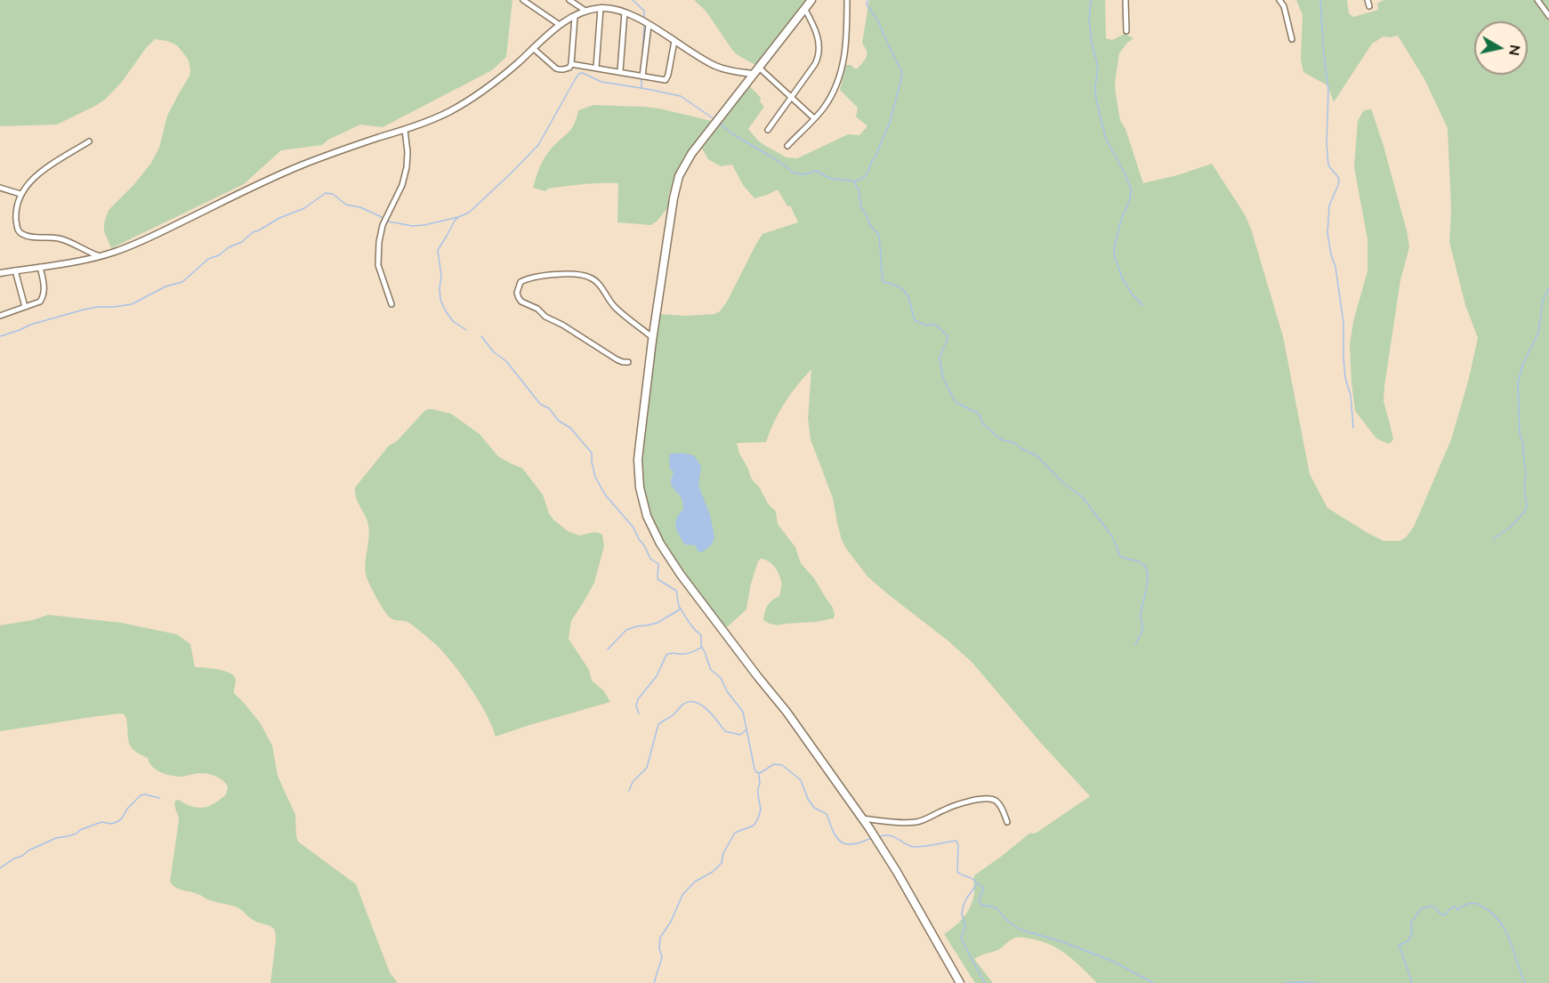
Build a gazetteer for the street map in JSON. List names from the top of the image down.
{
  "north": "right"
}
